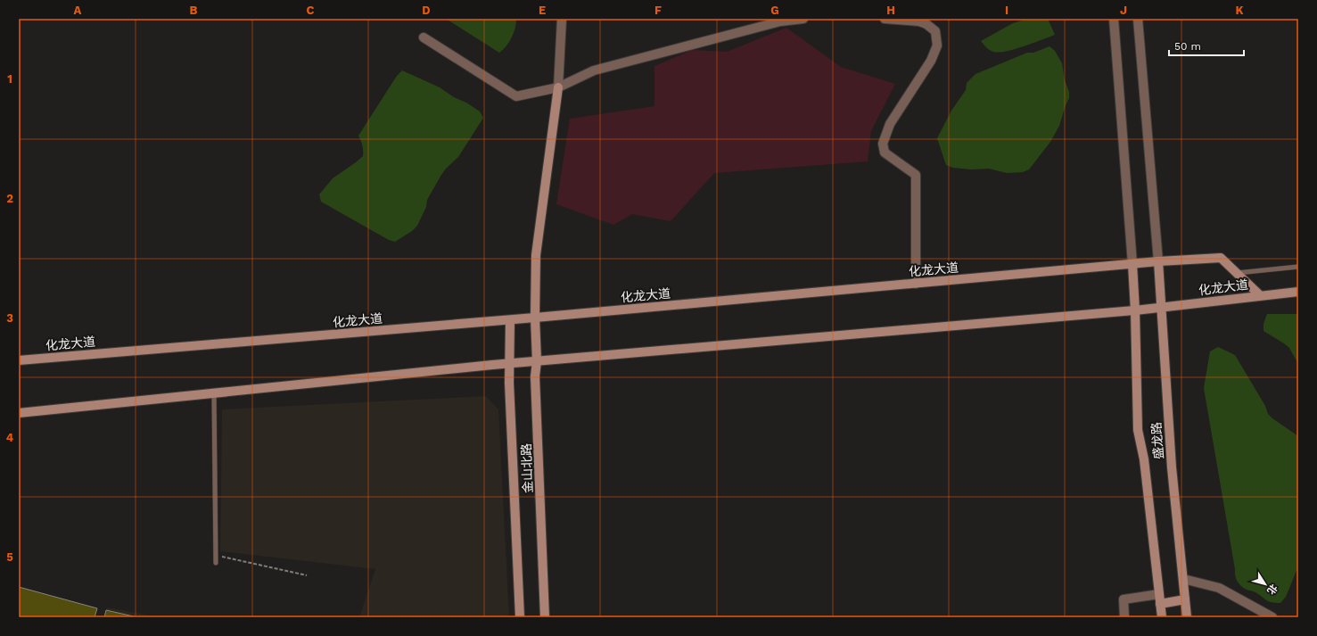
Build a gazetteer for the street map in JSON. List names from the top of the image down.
{
  "streets": {
    "main road": ["化龙大道", "盛龙路", "金山北路"]
  },
  "crossings": [
    ["化龙大道", "盛龙路"],
    ["化龙大道", "金山北路"]
  ],
  "scale_bar": "50 m",
  "north": "bottom right",
  "grid": {
    "columns": [
      "A",
      "B",
      "C",
      "D",
      "E",
      "F",
      "G",
      "H",
      "I",
      "J",
      "K"
    ],
    "rows": [
      "1",
      "2",
      "3",
      "4",
      "5"
    ]
  }
}
